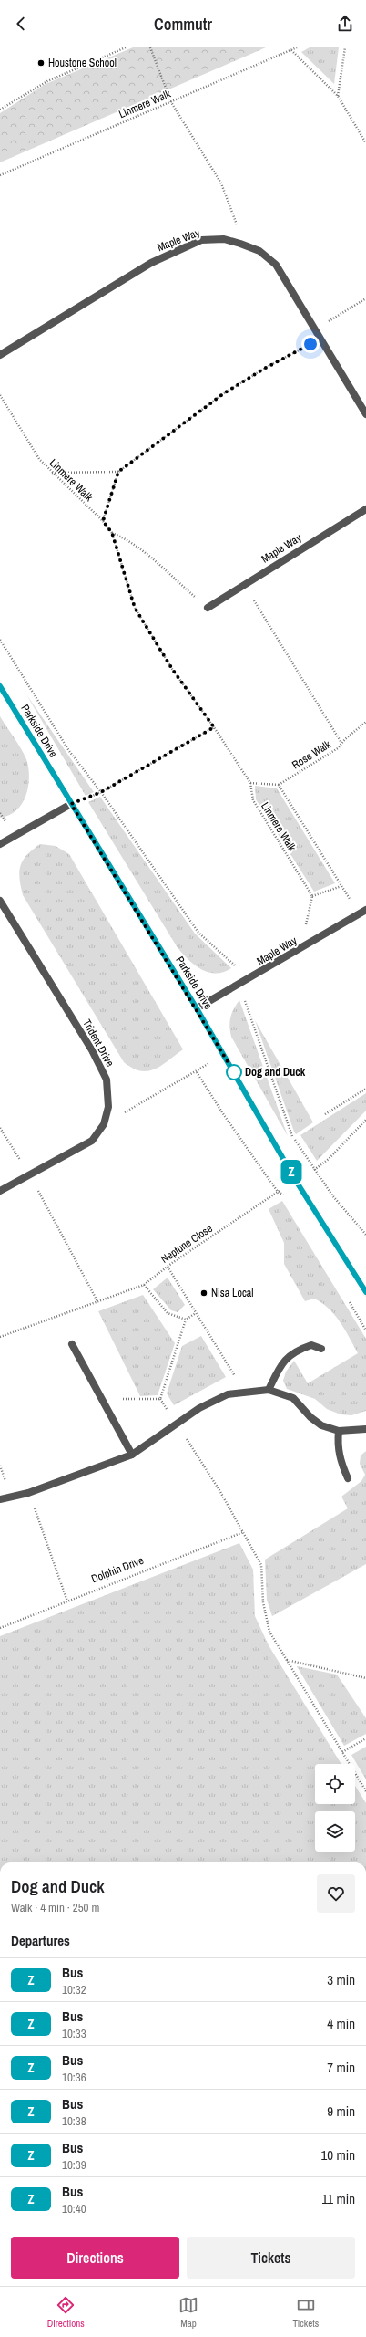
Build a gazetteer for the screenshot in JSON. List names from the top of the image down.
{
  "streets": {
    "street": ["Maple Way", "Parkside Drive", "Trident Drive"],
    "path": [
      "Linmere Walk",
      "Rose Walk",
      "Neptune Close",
      "Dolphin Drive"
    ]
  },
  "crossings": [
    ["Maple Way", "Parkside Drive"]
  ],
  "places": ["Houstone School", "Dog and Duck", "Nisa Local"],
  "lines": ["bus line Z"],
  "page": {
    "header": "Commutr",
    "on_map": "Z",
    "heading": [
      ["Dog and Duck", "Walk · 4 min · 250 m"],
      "Departures"
    ],
    "list": [
      {
        "mark": "Z",
        "name": "Bus",
        "note": "10:32",
        "value": "3 min"
      },
      {
        "mark": "Z",
        "name": "Bus",
        "note": "10:33",
        "value": "4 min"
      },
      {
        "mark": "Z",
        "name": "Bus",
        "note": "10:36",
        "value": "7 min"
      },
      {
        "mark": "Z",
        "name": "Bus",
        "note": "10:38",
        "value": "9 min"
      },
      {
        "mark": "Z",
        "name": "Bus",
        "note": "10:39",
        "value": "10 min"
      },
      {
        "mark": "Z",
        "name": "Bus",
        "note": "10:40",
        "value": "11 min"
      }
    ],
    "buttons": ["Directions", "Tickets"],
    "tabs": ["Directions", "Map", "Tickets"]
  }
}
